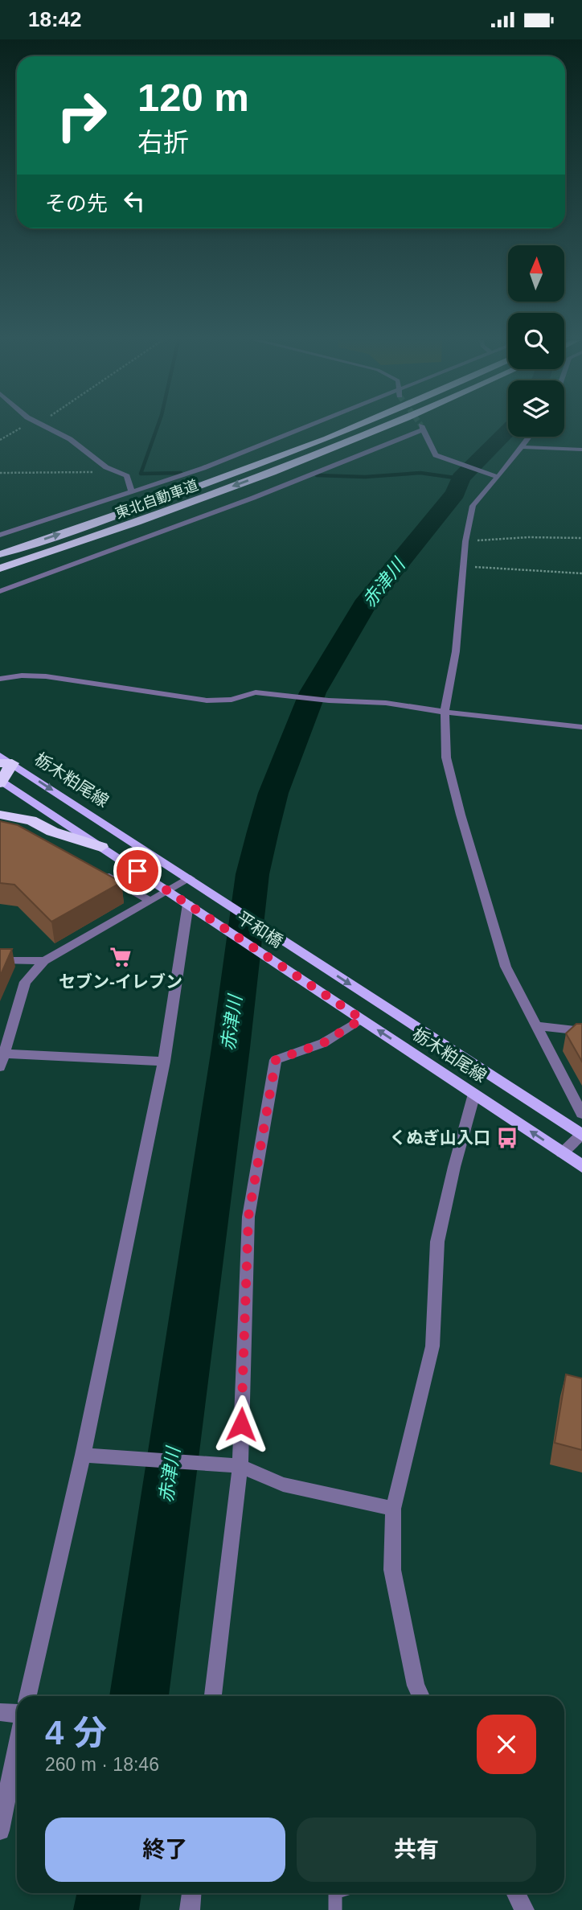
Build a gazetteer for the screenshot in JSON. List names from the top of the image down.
{
  "streets": {
    "highway": ["東北自動車道"],
    "main road": ["栃木粕尾線", "平和橋"]
  },
  "crossings": [
    ["栃木粕尾線", "平和橋"]
  ],
  "water": ["赤津川"],
  "places": {
    "supermarket": ["セブン-イレブン"],
    "bus stop": ["くぬぎ山入口"]
  },
  "north": "top",
  "page": {
    "status": "18:42",
    "turn": ["120 m", "右折"],
    "then": "その先",
    "heading": ["4 分", "260 m · 18:46"],
    "buttons": ["終了", "共有"]
  }
}
